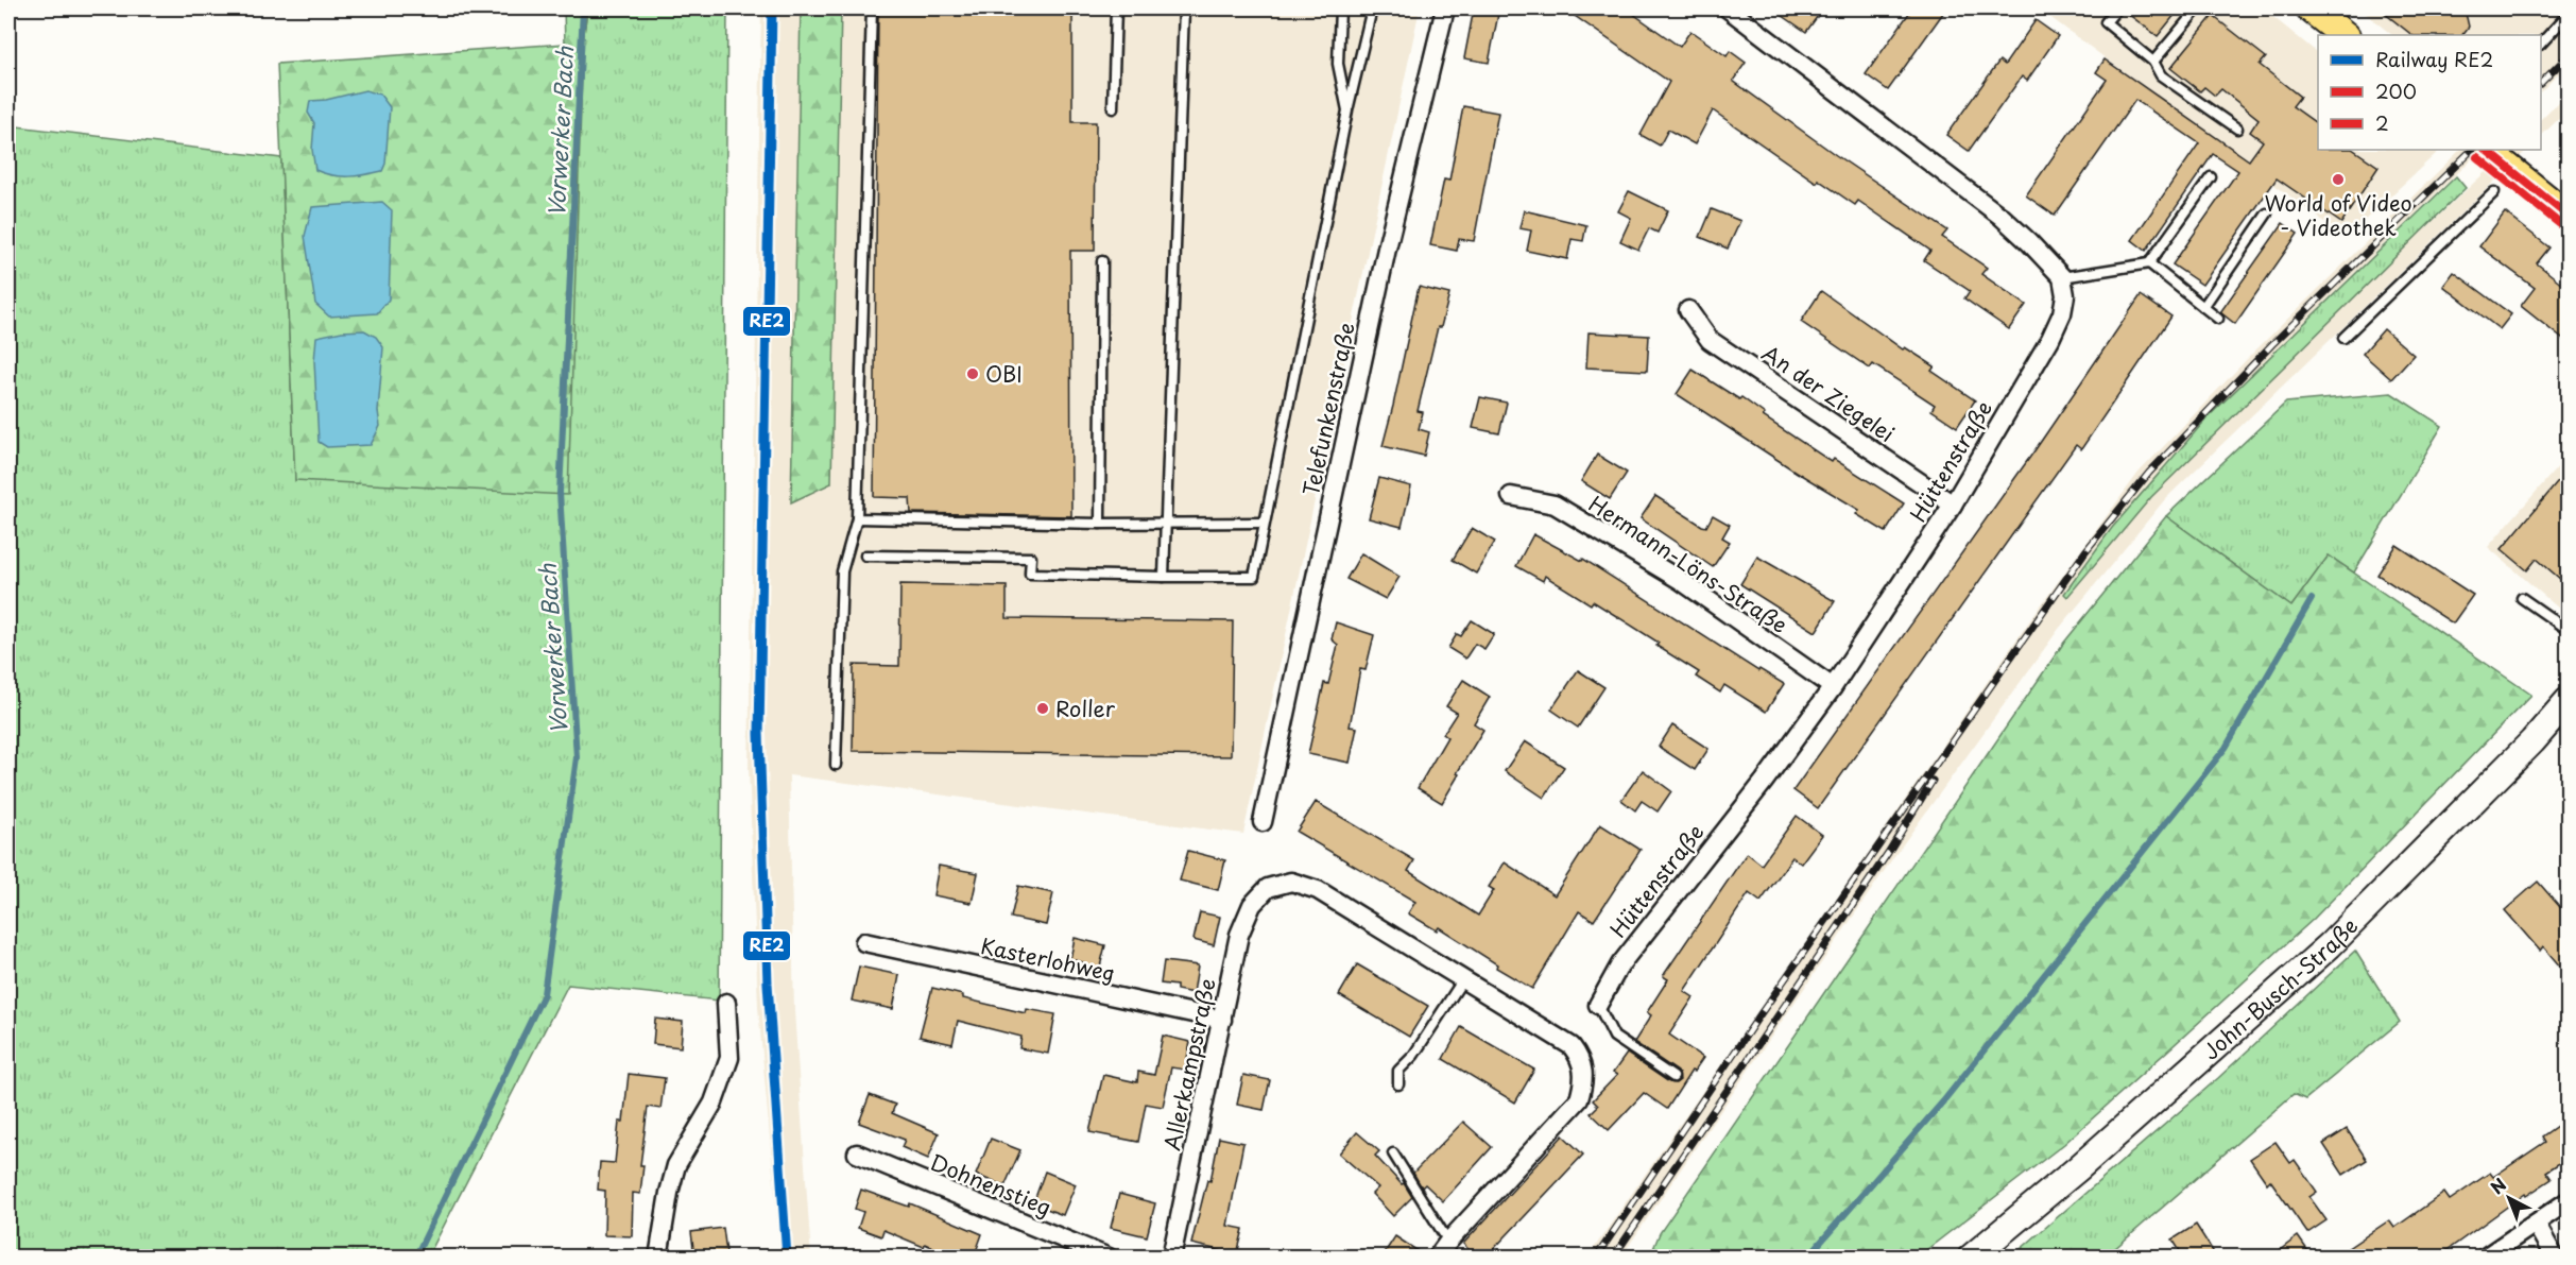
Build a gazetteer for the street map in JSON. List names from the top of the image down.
{
  "streets": {
    "main road": ["John-Busch-Straße"],
    "street": [
      "An der Ziegelei",
      "Telefunkenstraße",
      "Hüttenstraße",
      "Hermann-Löns-Straße",
      "Kasterlohweg",
      "Allerkampstraße",
      "Dohnenstieg"
    ]
  },
  "crossings": [
    ["An der Ziegelei", "Hüttenstraße"],
    ["Hüttenstraße", "Hermann-Löns-Straße"],
    ["Kasterlohweg", "Allerkampstraße"]
  ],
  "water": ["Vorwerker Bach"],
  "places": ["World of Video - Videothek", "OBI", "Roller"],
  "lines": ["rail line RE2", "transit line 200", "transit line 2"],
  "legend": ["Railway RE2", "200", "2"],
  "north": "top left"
}
